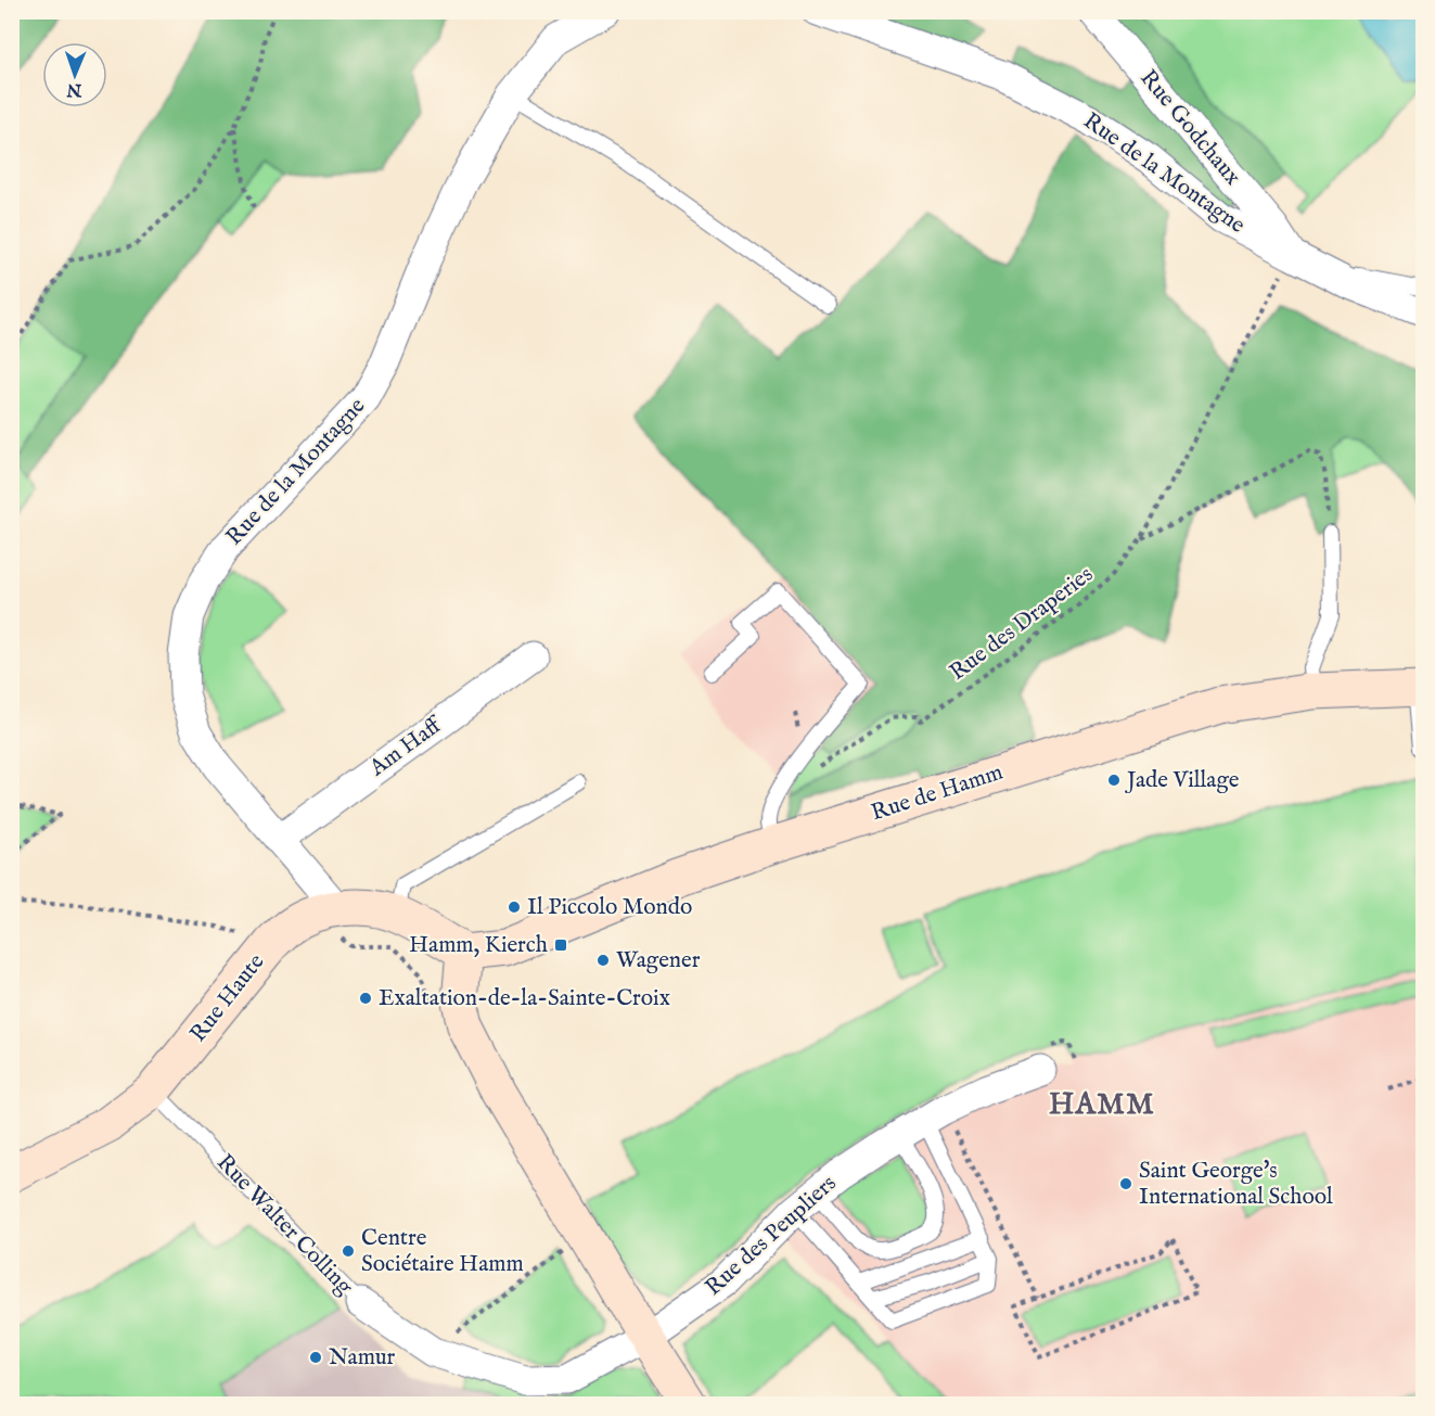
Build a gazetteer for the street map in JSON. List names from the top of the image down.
{
  "streets": {
    "main road": ["Rue de Hamm", "Rue Haute"],
    "street": [
      "Rue Godchaux",
      "Rue de la Montagne",
      "Am Haff",
      "Rue Walter Colling",
      "Rue des Peupliers"
    ],
    "path": ["Rue des Draperies"]
  },
  "crossings": [
    ["Rue Godchaux", "Rue de la Montagne"],
    ["Rue Godchaux", "Rue des Draperies"],
    ["Rue de la Montagne", "Rue des Draperies"],
    ["Rue de la Montagne", "Am Haff"],
    ["Rue de la Montagne", "Rue Haute"],
    ["Rue Haute", "Rue Walter Colling"],
    ["Rue Walter Colling", "Rue des Peupliers"]
  ],
  "districts": ["HAMM"],
  "places": {
    "other": [
      "Jade Village",
      "Il Piccolo Mondo",
      "Wagener",
      "Exaltation-de-la-Sainte-Croix",
      "Saint George's International School",
      "Centre Sociétaire Hamm",
      "Namur"
    ],
    "transit": ["Hamm, Kierch"]
  },
  "north": "bottom"
}
